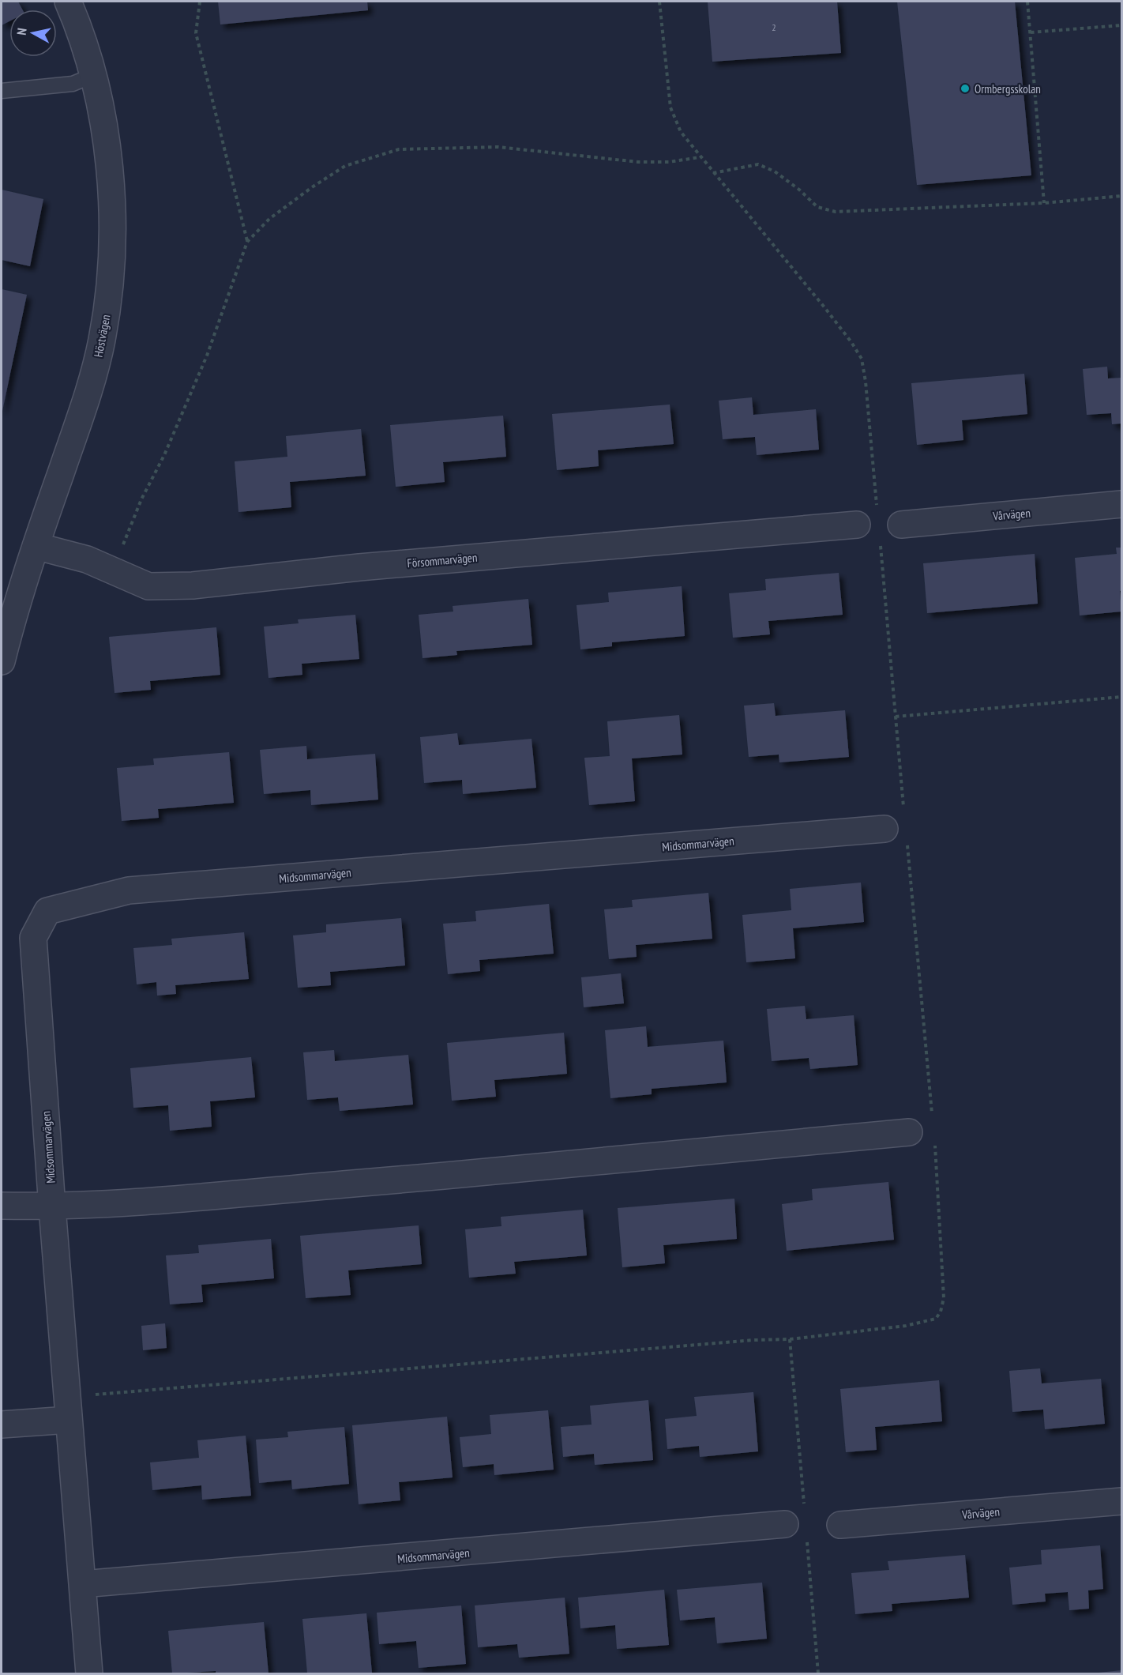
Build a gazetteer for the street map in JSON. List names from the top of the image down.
{
  "streets": {
    "street": [
      "Höstvägen",
      "Vårvägen",
      "Försommarvägen",
      "Midsommarvägen"
    ]
  },
  "crossings": [
    ["Höstvägen", "Försommarvägen"]
  ],
  "places": ["Ormbergsskolan"],
  "house_numbers": ["2"],
  "north": "left"
}
